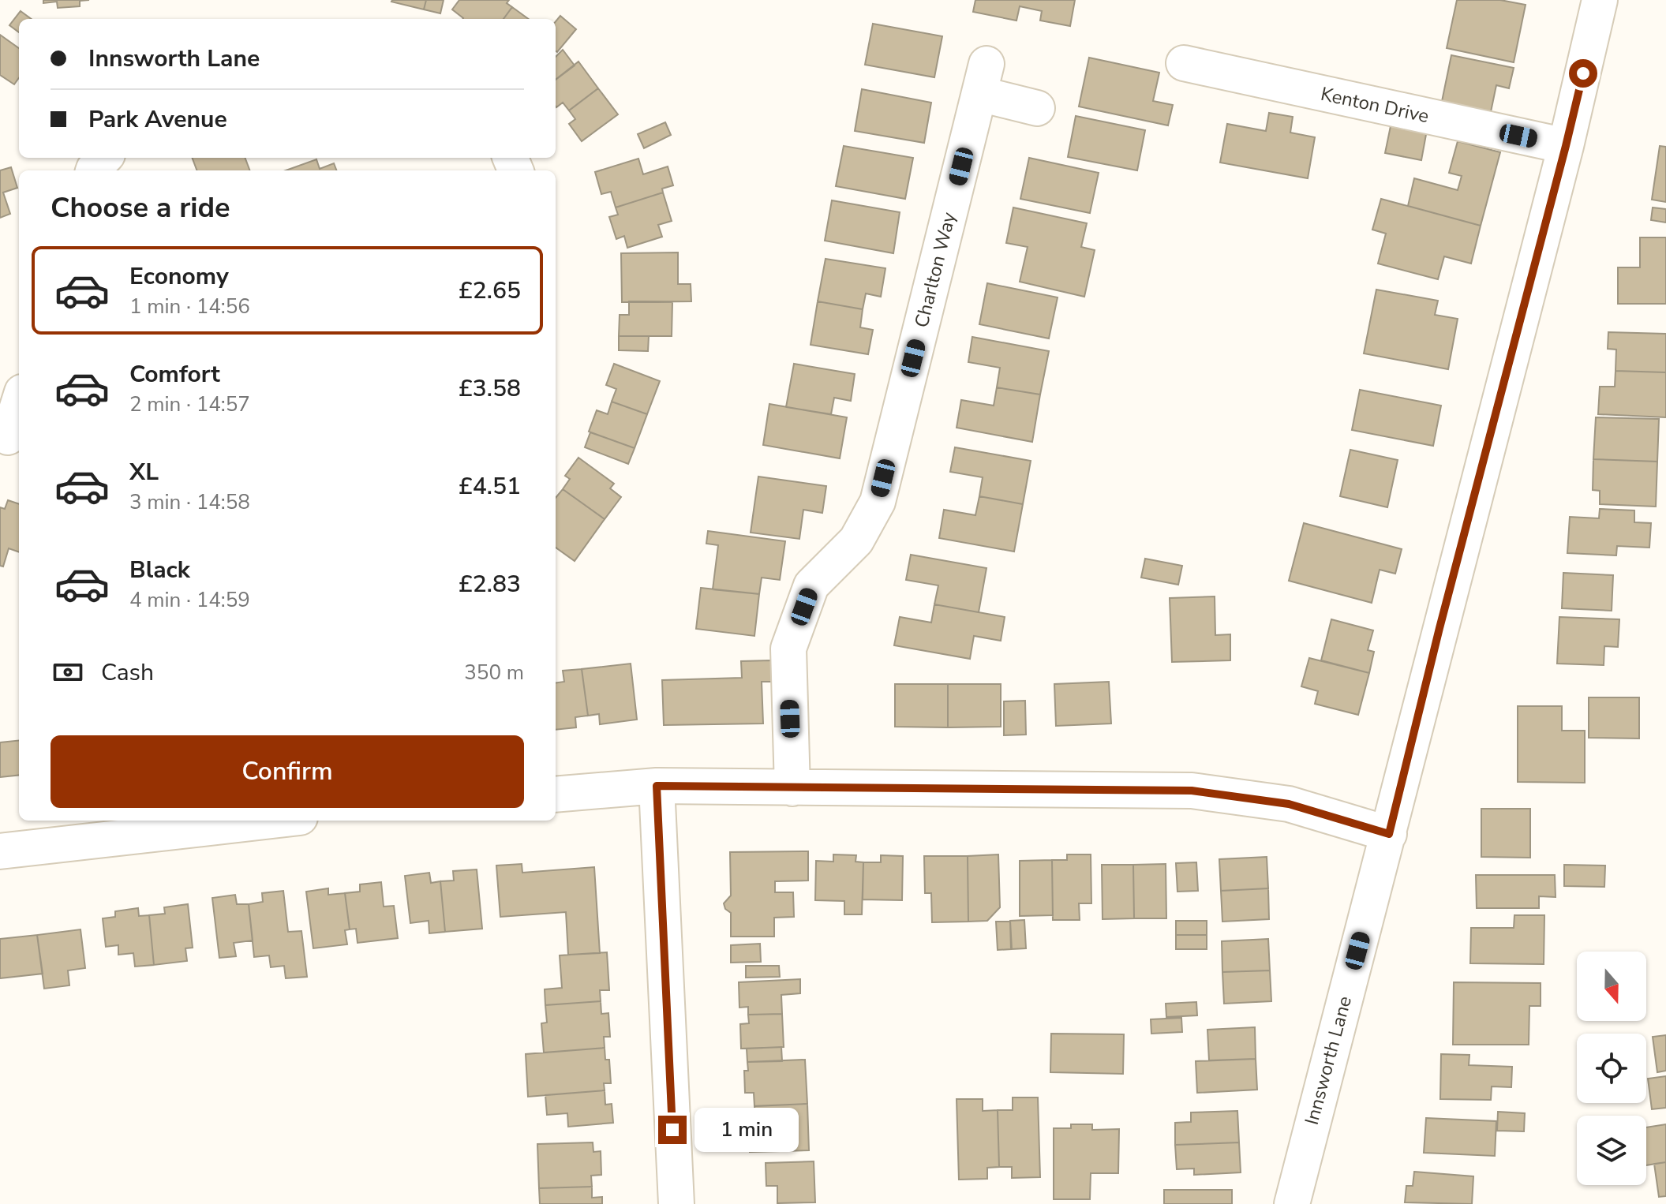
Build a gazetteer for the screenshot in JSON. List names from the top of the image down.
{
  "streets": {
    "street": ["Kenton Drive", "Charlton Way", "Innsworth Lane"]
  },
  "crossings": [
    ["Kenton Drive", "Innsworth Lane"]
  ],
  "north": "bottom",
  "page": {
    "banner": ["Innsworth Lane", "Park Avenue"],
    "heading": "Choose a ride",
    "list": [
      {
        "name": "Economy",
        "note": "1 min · 14:56",
        "value": "£2.65"
      },
      {
        "name": "Comfort",
        "note": "2 min · 14:57",
        "value": "£3.58"
      },
      {
        "name": "XL",
        "note": "3 min · 14:58",
        "value": "£4.51"
      },
      {
        "name": "Black",
        "note": "4 min · 14:59",
        "value": "£2.83"
      }
    ],
    "pay": ["Cash", "350 m"],
    "buttons": "Confirm",
    "bubble": "1 min"
  }
}
